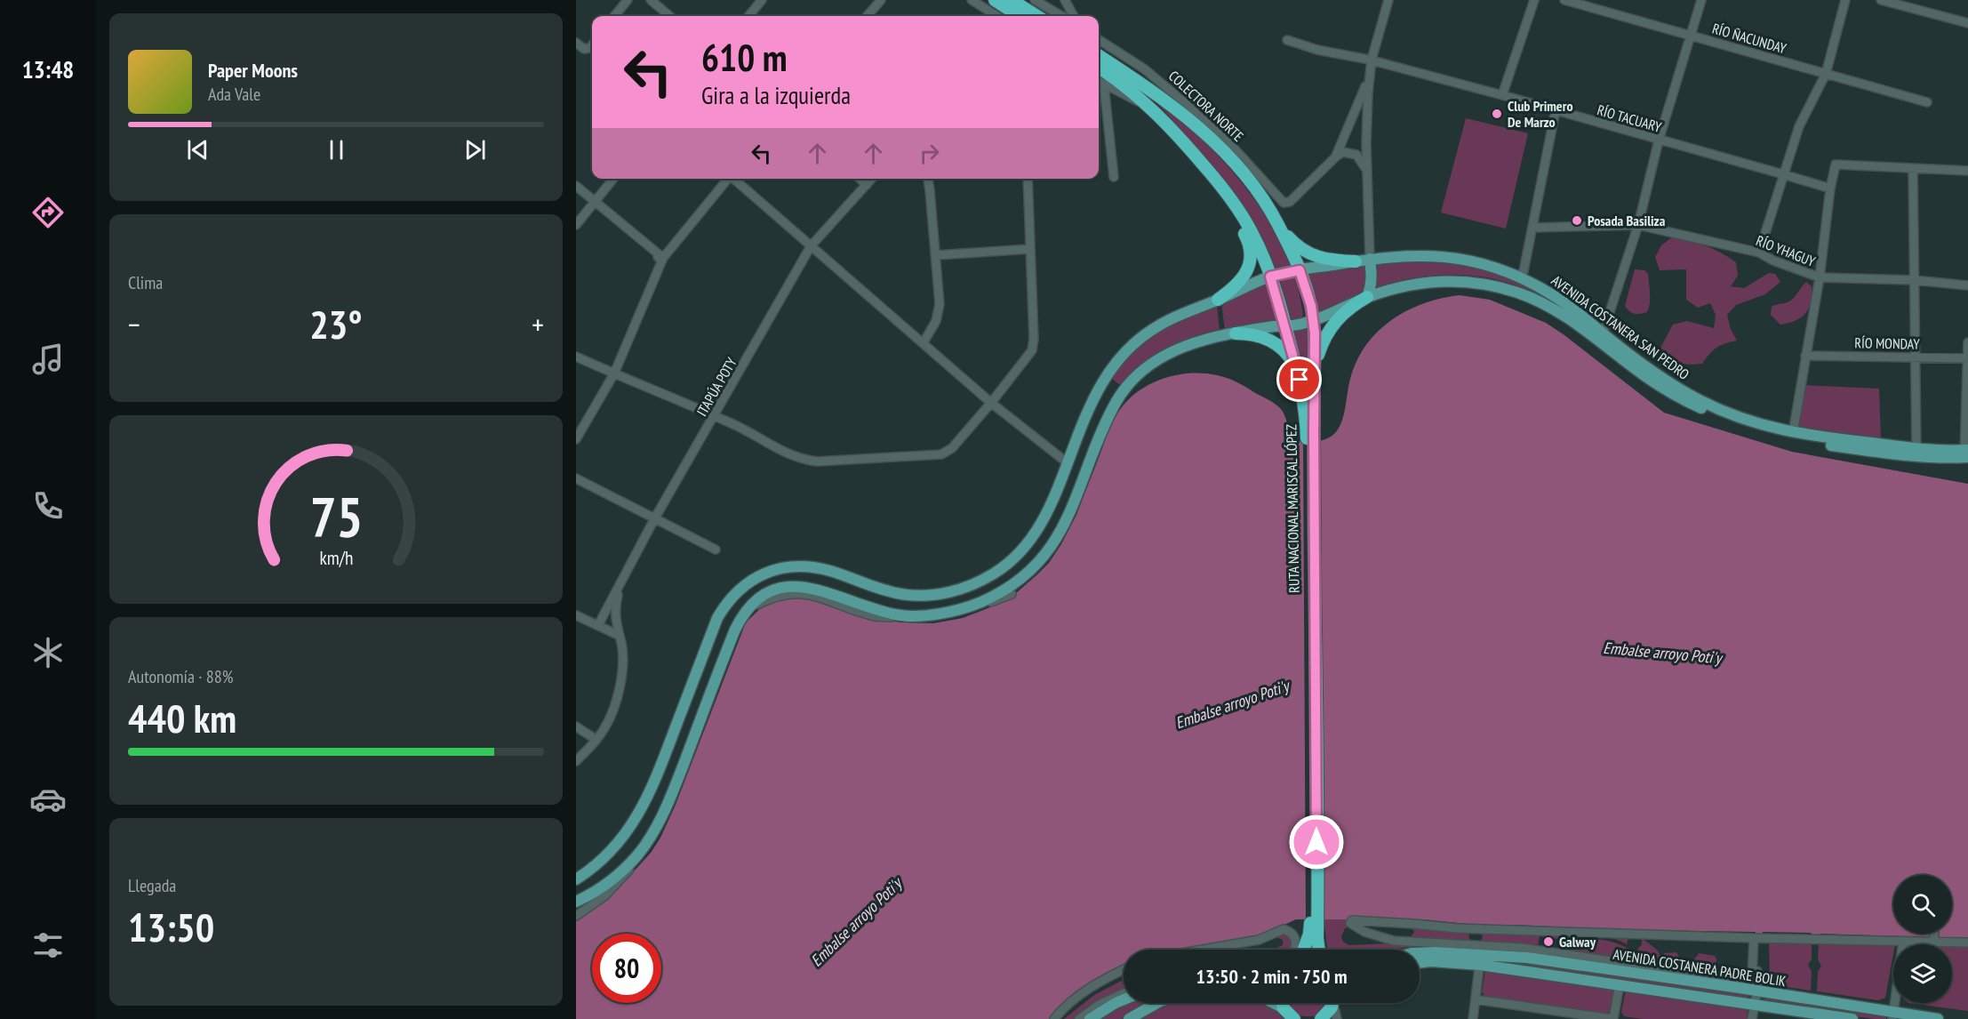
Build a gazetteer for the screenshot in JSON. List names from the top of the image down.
{
  "streets": {
    "highway": ["RUTA NACIONAL MARISCAL LÓPEZ"],
    "main road": ["AVENIDA COSTANERA SAN PEDRO", "AVENIDA COSTANERA PADRE BOLIK"],
    "street": [
      "RÍO ÑACUNDAY",
      "COLECTORA NORTE",
      "RÍO TACUARY",
      "RÍO YHAGUY",
      "RÍO MONDAY",
      "ITAPÚA POTY"
    ]
  },
  "crossings": [
    ["AVENIDA COSTANERA SAN PEDRO", "RUTA NACIONAL MARISCAL LÓPEZ"]
  ],
  "water": ["Embalse arroyo Poti'y"],
  "places": ["Club Primero De Marzo", "Posada Basiliza", "Galway"],
  "page": {
    "tabs": "13:48",
    "turn": ["610 m", "Gira a la izquierda"],
    "song": ["Paper Moons", "Ada Vale"],
    "tile": [
      "Clima",
      ["Autonomía · 88%", "440 km"],
      ["Llegada", "13:50"]
    ],
    "heat": ["−", "23°", "+"],
    "limit": "80",
    "trip": "13:50 · 2 min · 750 m",
    "gauge": ["75", "km/h"]
  }
}
